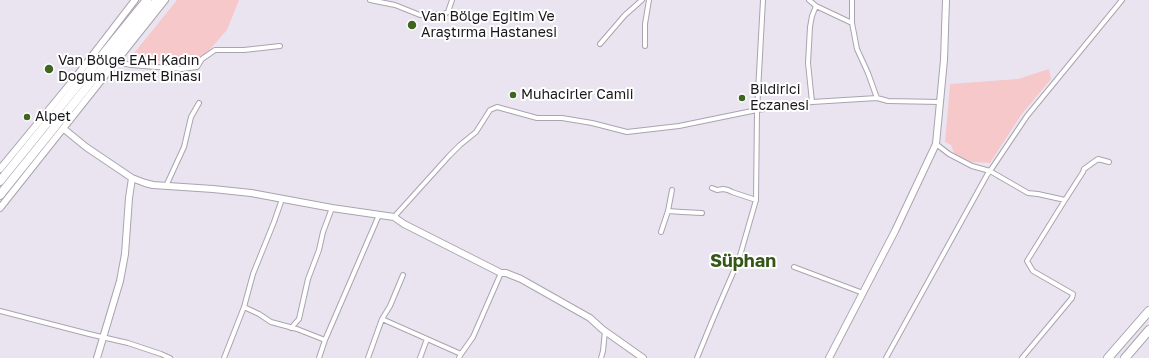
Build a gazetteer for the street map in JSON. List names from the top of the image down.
{
  "districts": ["Süphan"],
  "places": [
    "Van Bölge Eğitim Ve Araştırma Hastanesi",
    "Van Bölge EAH Kadın Doğum Hizmet Binası",
    "Muhacirler Camii",
    "Bildirici Eczanesi",
    "Alpet"
  ]
}
